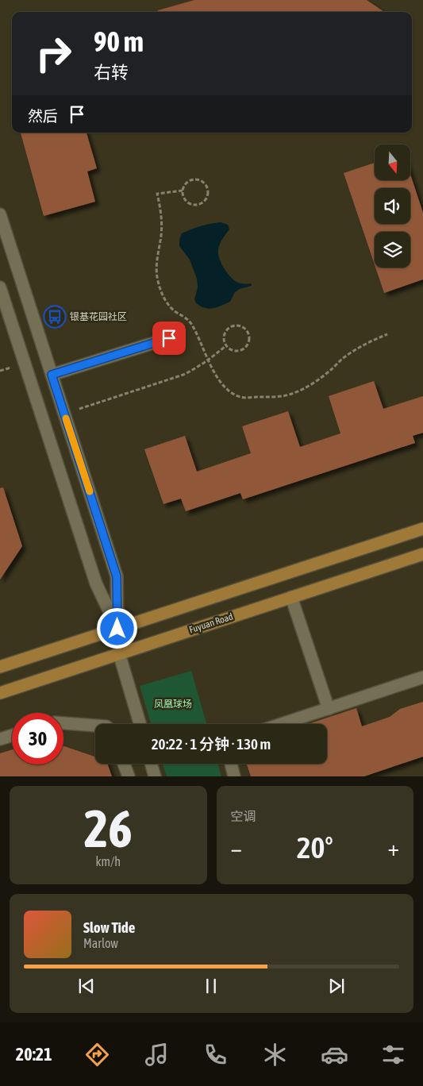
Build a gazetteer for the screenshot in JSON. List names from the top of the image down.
{
  "streets": {
    "main road": ["Fuyuan Road"]
  },
  "parks": ["凤凰球场"],
  "places": {
    "bus stop": ["银基花园社区"]
  },
  "north": "bottom",
  "page": {
    "turn": ["90 m", "右转"],
    "then": "然后",
    "limit": "30",
    "trip": "20:22 · 1 分钟 · 130 m",
    "tile": [
      ["26", "km/h"],
      "空调"
    ],
    "heat": ["−", "20°", "+"],
    "song": ["Slow Tide", "Marlow"],
    "tabs": "20:21"
  }
}
